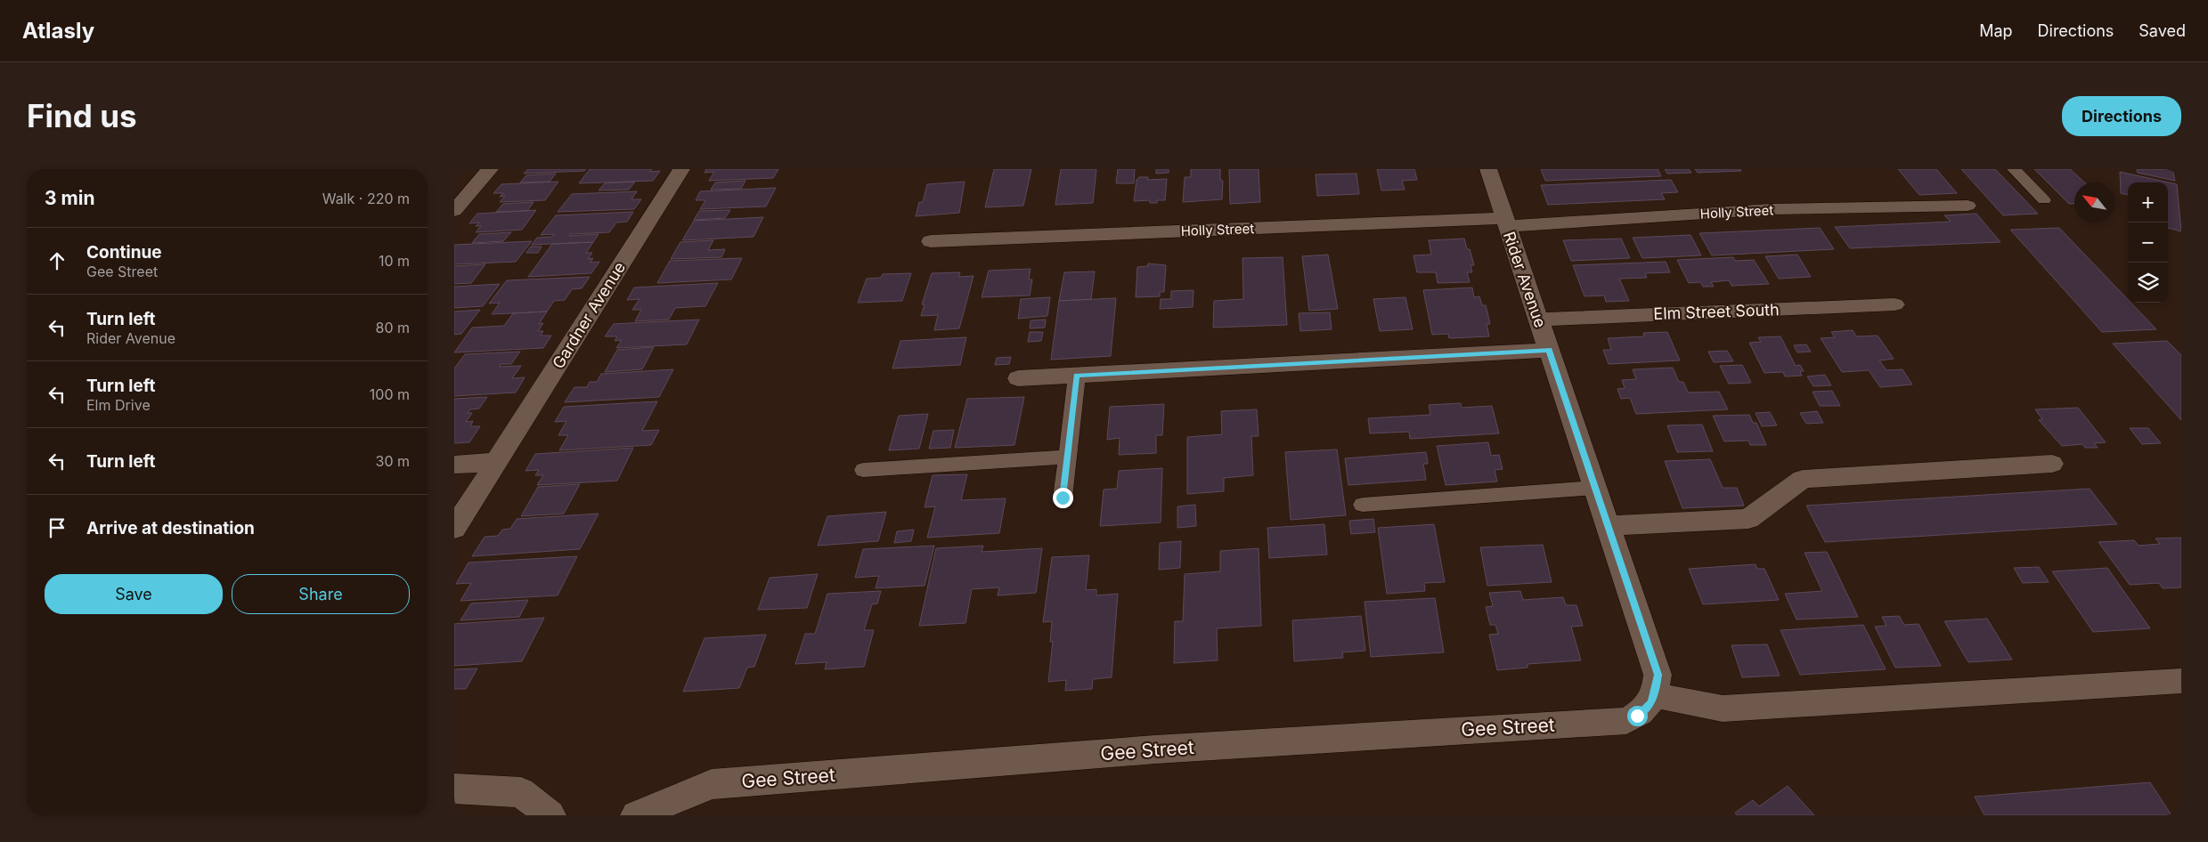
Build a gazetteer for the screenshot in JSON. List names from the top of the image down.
{
  "streets": {
    "street": [
      "Holly Street",
      "Rider Avenue",
      "Elm Street South",
      "Gardner Avenue",
      "Gee Street"
    ]
  },
  "crossings": [
    ["Holly Street", "Rider Avenue"],
    ["Rider Avenue", "Elm Street South"],
    ["Rider Avenue", "Gee Street"]
  ],
  "north": "top left",
  "page": {
    "header": "Atlasly",
    "nav": ["Map", "Directions", "Saved"],
    "buttons": [
      "Directions",
      ["Save", "Share"]
    ],
    "title": "Find us",
    "heading": ["3 min", "Walk · 220 m"],
    "map_buttons": ["+", "−"],
    "list": [
      ["Continue", "Gee Street", "10 m"],
      ["Turn left", "Rider Avenue", "80 m"],
      ["Turn left", "Elm Drive", "100 m"],
      ["Turn left", "30 m"],
      "Arrive at destination"
    ]
  }
}
